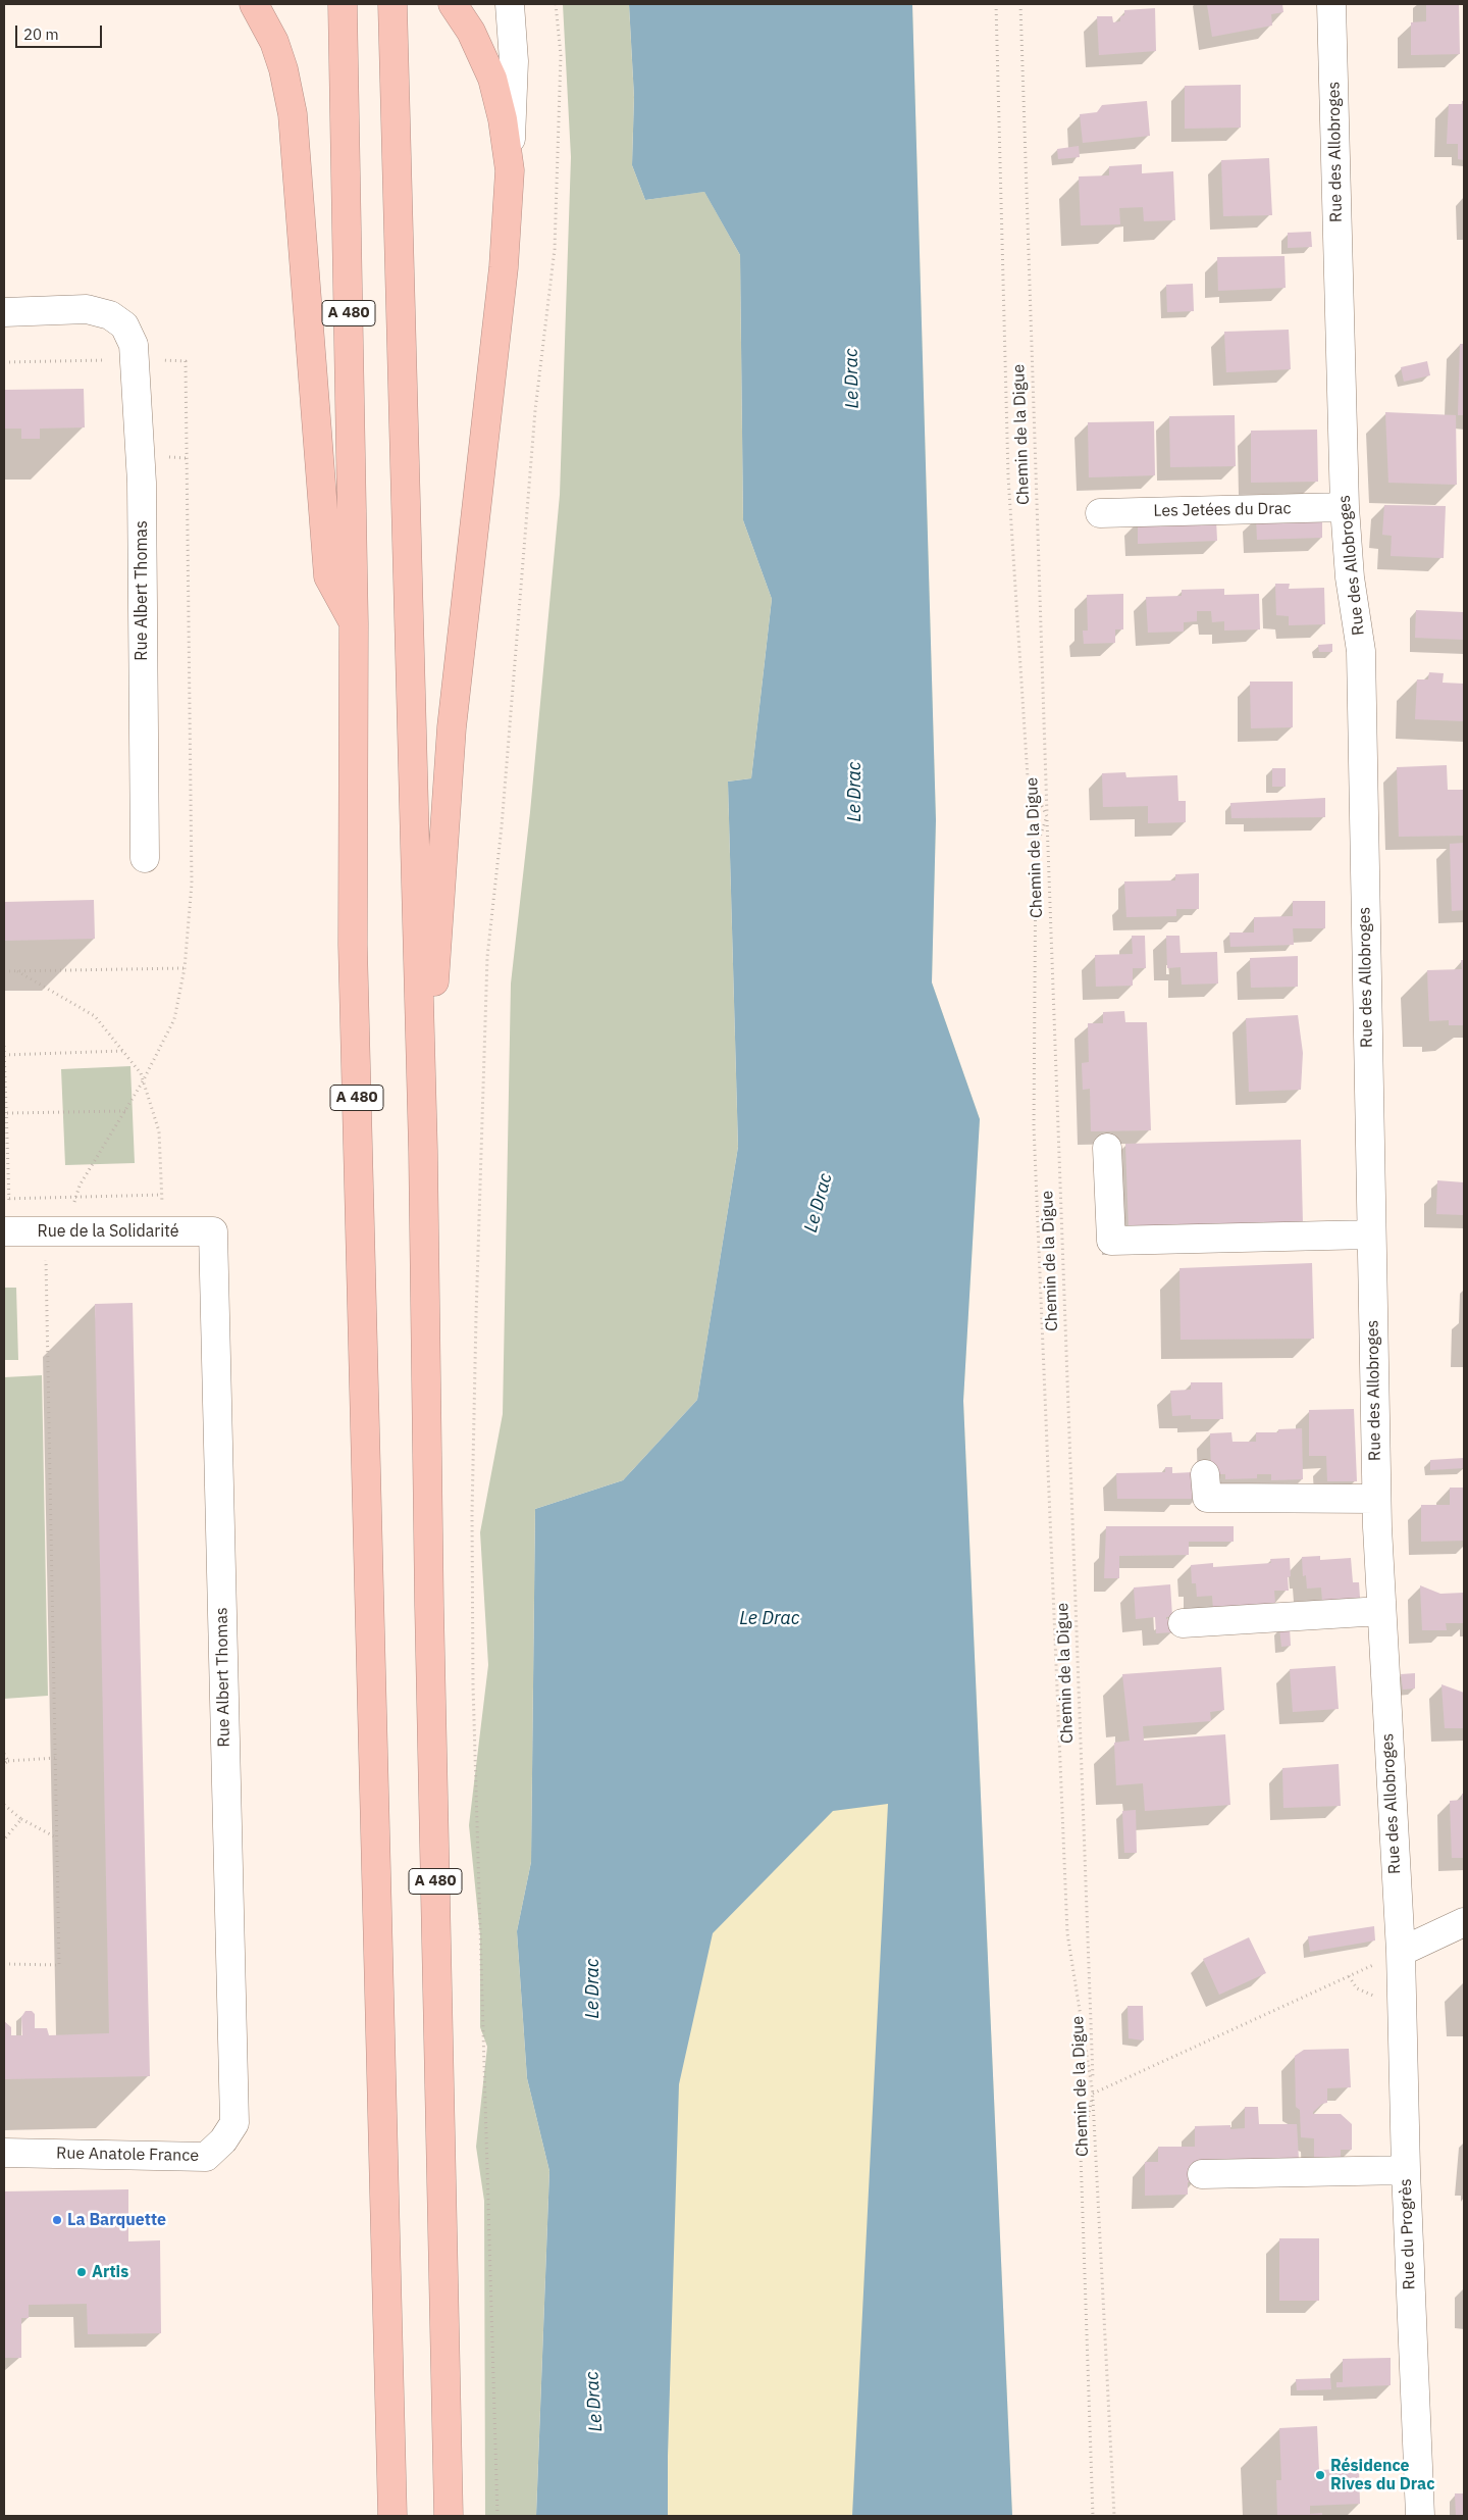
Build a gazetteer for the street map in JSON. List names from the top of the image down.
{
  "streets": {
    "highway": ["A 480"],
    "street": [
      "Rue des Allobroges",
      "Les Jetées du Drac",
      "Rue Albert Thomas",
      "Rue de la Solidarité",
      "Rue Anatole France",
      "Rue du Progrès"
    ],
    "path": ["Chemin de la Digue"]
  },
  "crossings": [
    ["Rue des Allobroges", "Les Jetées du Drac"],
    ["Rue des Allobroges", "Rue du Progrès"],
    ["Rue Albert Thomas", "Rue de la Solidarité"],
    ["Rue Albert Thomas", "Rue Anatole France"]
  ],
  "water": ["Le Drac"],
  "places": ["La Barquette", "Artis", "Résidence Rives du Drac"],
  "scale_bar": "20 m"
}
